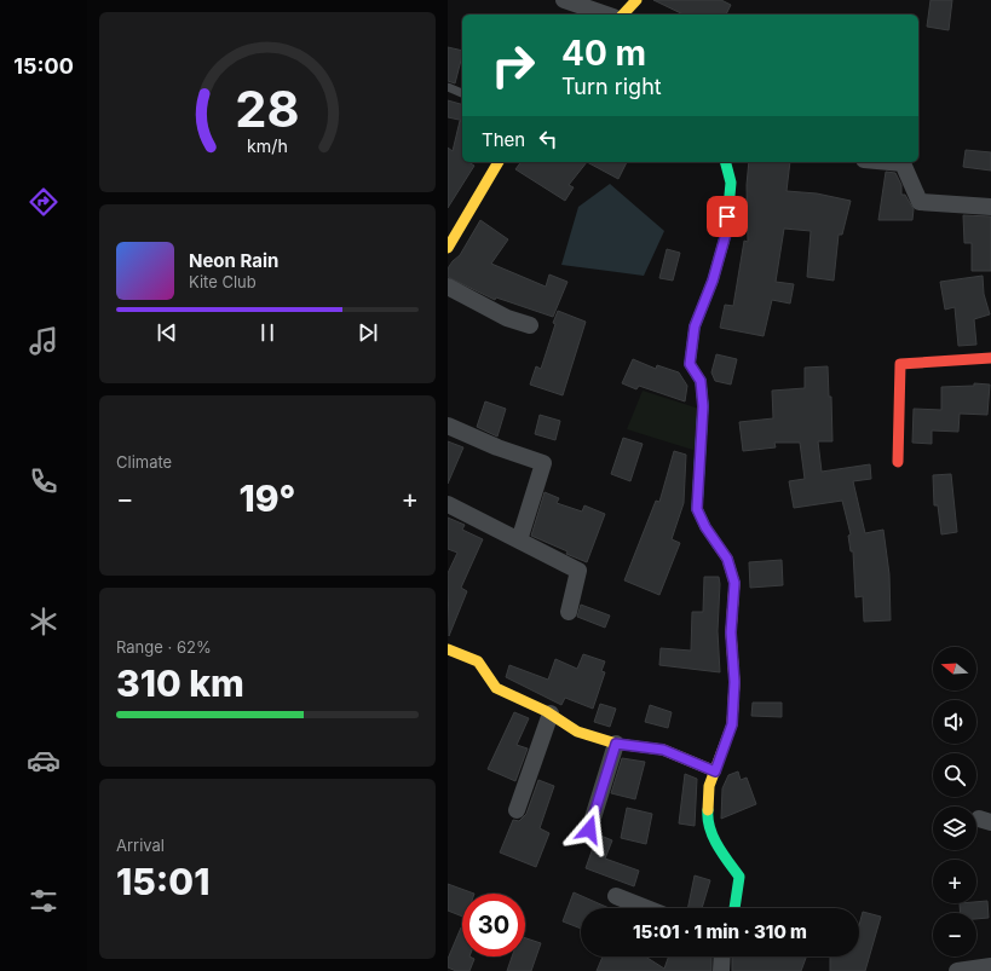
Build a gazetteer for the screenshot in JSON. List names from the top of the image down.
{
  "north": "left",
  "page": {
    "tabs": "15:00",
    "turn": ["40 m", "Turn right"],
    "then": "Then",
    "song": ["Neon Rain", "Kite Club"],
    "tile": [
      "Climate",
      ["Range · 62%", "310 km"],
      ["Arrival", "15:01"]
    ],
    "heat": ["−", "19°", "+"],
    "map_buttons": ["+", "−"],
    "limit": "30",
    "trip": "15:01 · 1 min · 310 m",
    "gauge": ["28", "km/h"]
  }
}
